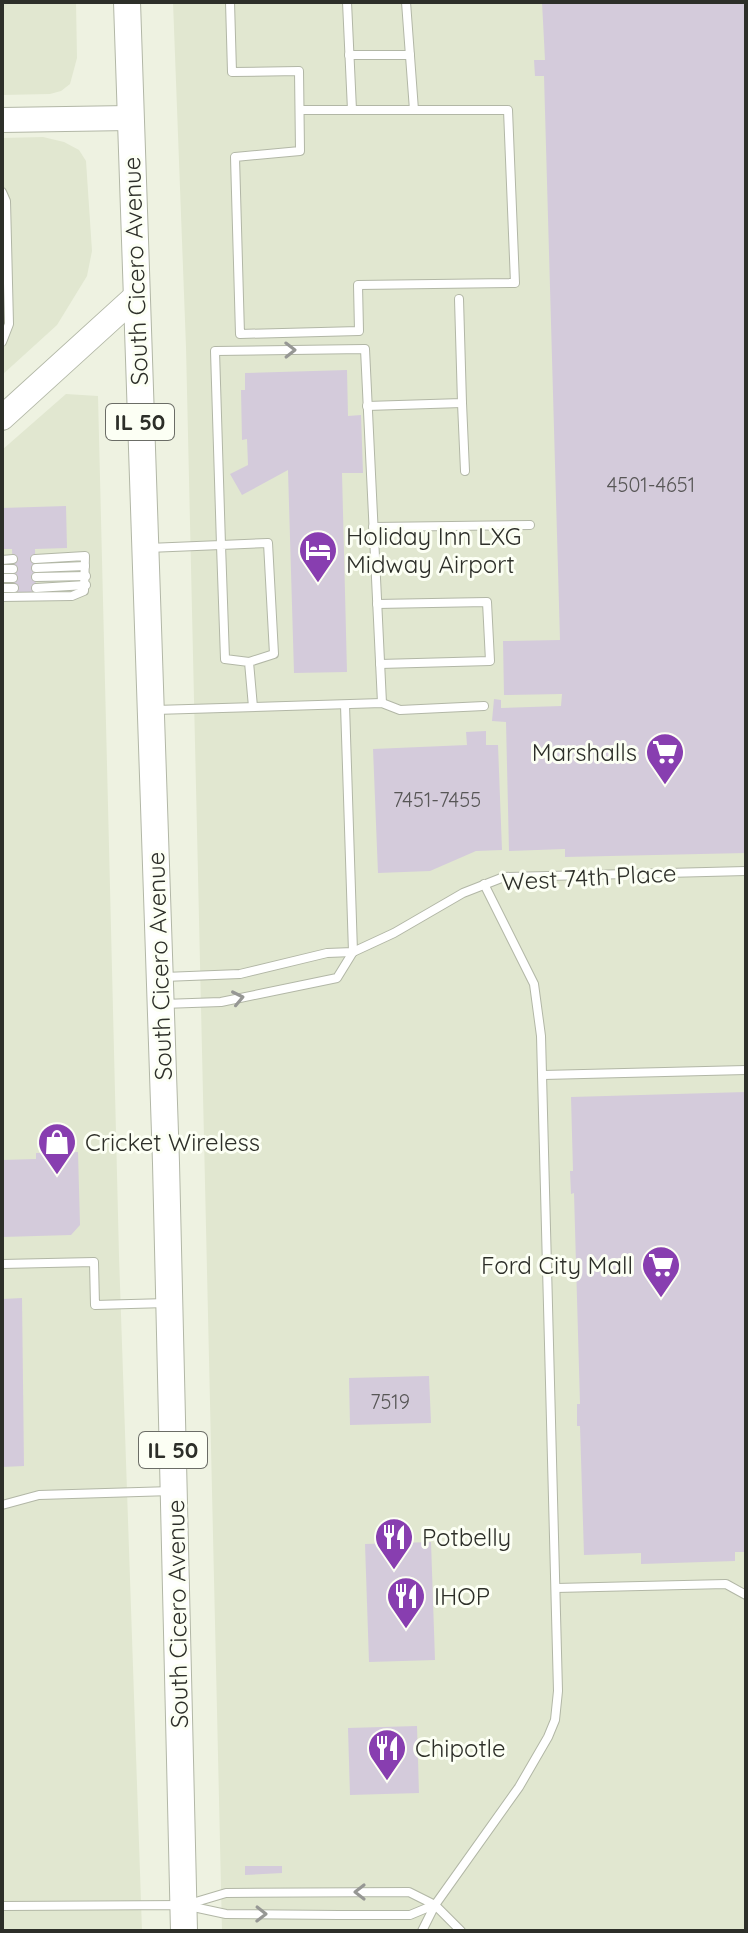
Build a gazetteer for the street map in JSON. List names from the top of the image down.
{
  "streets": {
    "main road": ["South Cicero Avenue", "IL 50"],
    "lane": ["West 74th Place"]
  },
  "crossings": [
    ["South Cicero Avenue", "West 74th Place"]
  ],
  "places": {
    "hotel": ["Holiday Inn LXG Midway Airport"],
    "supermarket": ["Marshalls", "Ford City Mall"],
    "shop": ["Cricket Wireless"],
    "restaurant": ["Potbelly", "IHOP", "Chipotle"]
  },
  "house_numbers": ["4501-4651", "7451-7455", "7519"]
}
